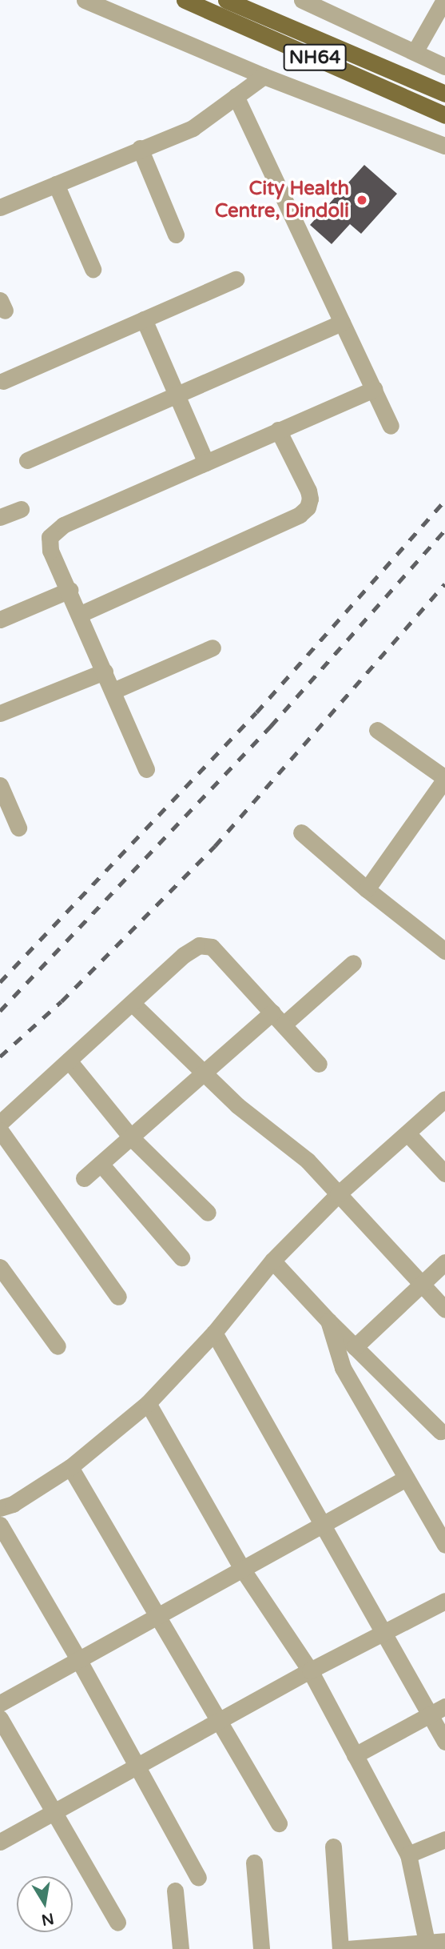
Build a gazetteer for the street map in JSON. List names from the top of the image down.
{
  "streets": {
    "main road": ["NH64"]
  },
  "places": ["City Health Centre, Dindoli"],
  "north": "bottom"
}
